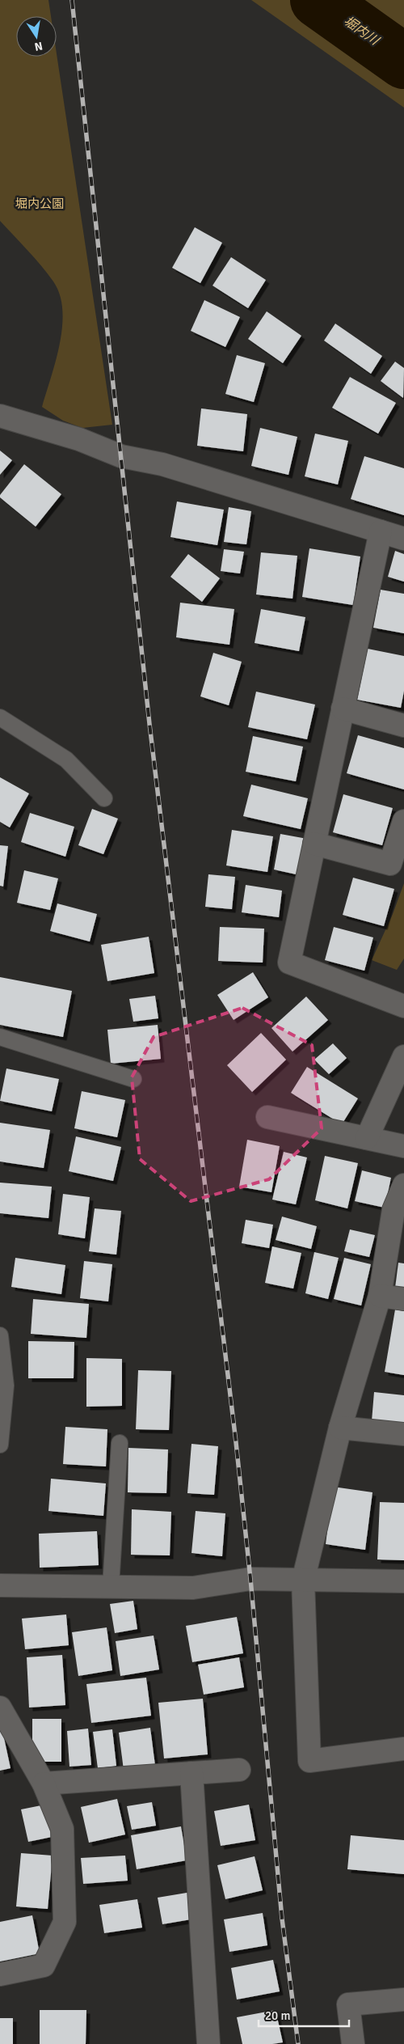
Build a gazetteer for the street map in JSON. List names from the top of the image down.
{
  "water": ["堀内川"],
  "parks": ["堀内公園"],
  "scale_bar": "20 m",
  "north": "bottom"
}
